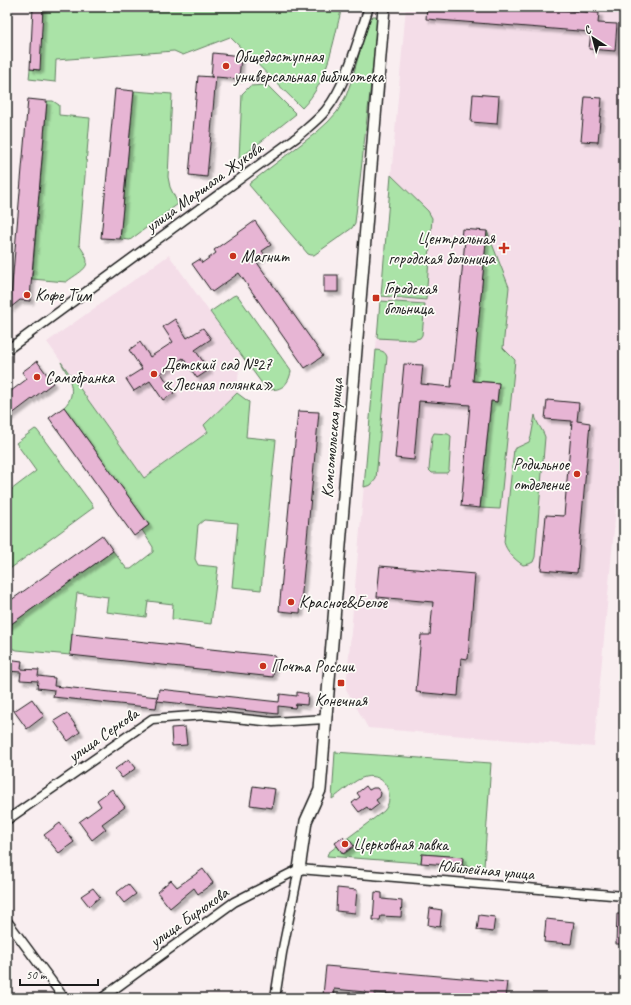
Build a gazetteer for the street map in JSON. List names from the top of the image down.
{
  "streets": {
    "street": [
      "улица Маршала Жукова",
      "Комсомольская улица",
      "улица Серкова",
      "Юбилейная улица",
      "улица Бирюкова"
    ]
  },
  "crossings": [
    ["Комсомольская улица", "улица Серкова"],
    ["Комсомольская улица", "Юбилейная улица"],
    ["Комсомольская улица", "улица Бирюкова"],
    ["Юбилейная улица", "улица Бирюкова"]
  ],
  "places": {
    "other": [
      "Общедоступная универсальная библиотека",
      "Магнит",
      "Кофе Тим",
      "Детский сад №27 «Лесная полянка»",
      "Самобранка",
      "Родильное отделение",
      "Красное&Белое",
      "Почта России",
      "Церковная лавка"
    ],
    "health": ["Центральная городская больница"],
    "transit": ["Городская больница", "Конечная"]
  },
  "scale_bar": "50 m",
  "north": "top left"
}
